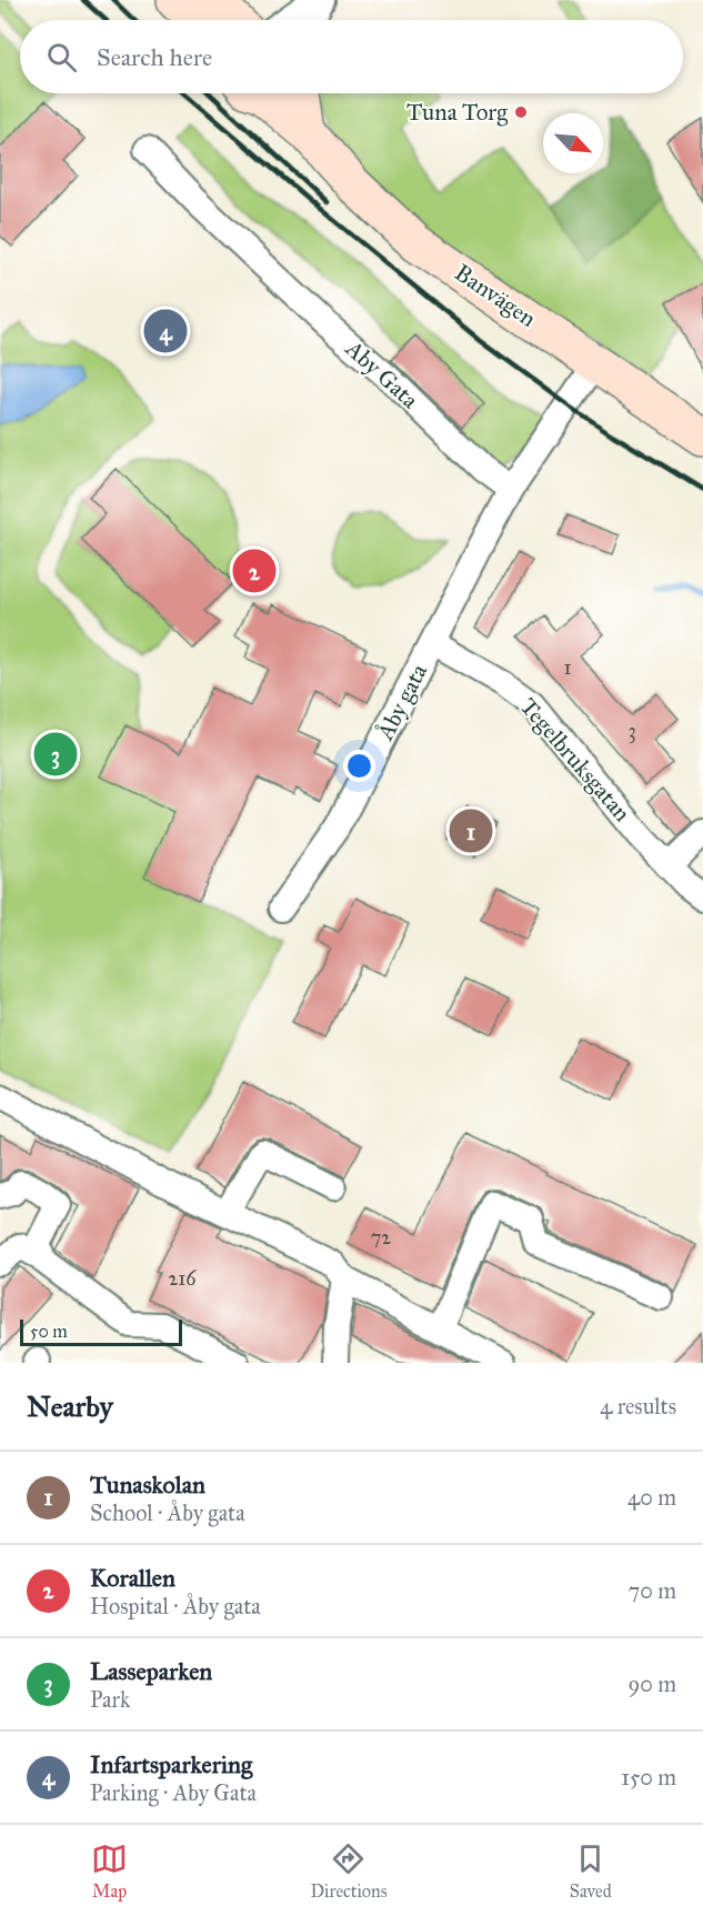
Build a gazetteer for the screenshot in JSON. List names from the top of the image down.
{
  "streets": {
    "street": [
      "Banvägen",
      "Aby Gata",
      "Åby gata",
      "Tegelbruksgatan"
    ]
  },
  "crossings": [
    ["Aby Gata", "Åby gata"],
    ["Åby gata", "Tegelbruksgatan"]
  ],
  "places": ["Tuna Torg"],
  "house_numbers": [
    "1",
    "3",
    "72",
    "216"
  ],
  "scale_bar": "50 m",
  "north": "bottom right",
  "page": {
    "search": "Search here",
    "pins": [
      "4",
      "2",
      "3",
      "1"
    ],
    "scale": "50 m",
    "heading": ["Nearby", "4 results"],
    "list": [
      {
        "mark": "1",
        "name": "Tunaskolan",
        "note": "School · Åby gata",
        "value": "40 m"
      },
      {
        "mark": "2",
        "name": "Korallen",
        "note": "Hospital · Åby gata",
        "value": "70 m"
      },
      {
        "mark": "3",
        "name": "Lasseparken",
        "note": "Park",
        "value": "90 m"
      },
      {
        "mark": "4",
        "name": "Infartsparkering",
        "note": "Parking · Aby Gata",
        "value": "150 m"
      }
    ],
    "nav": ["Map", "Directions", "Saved"]
  }
}
